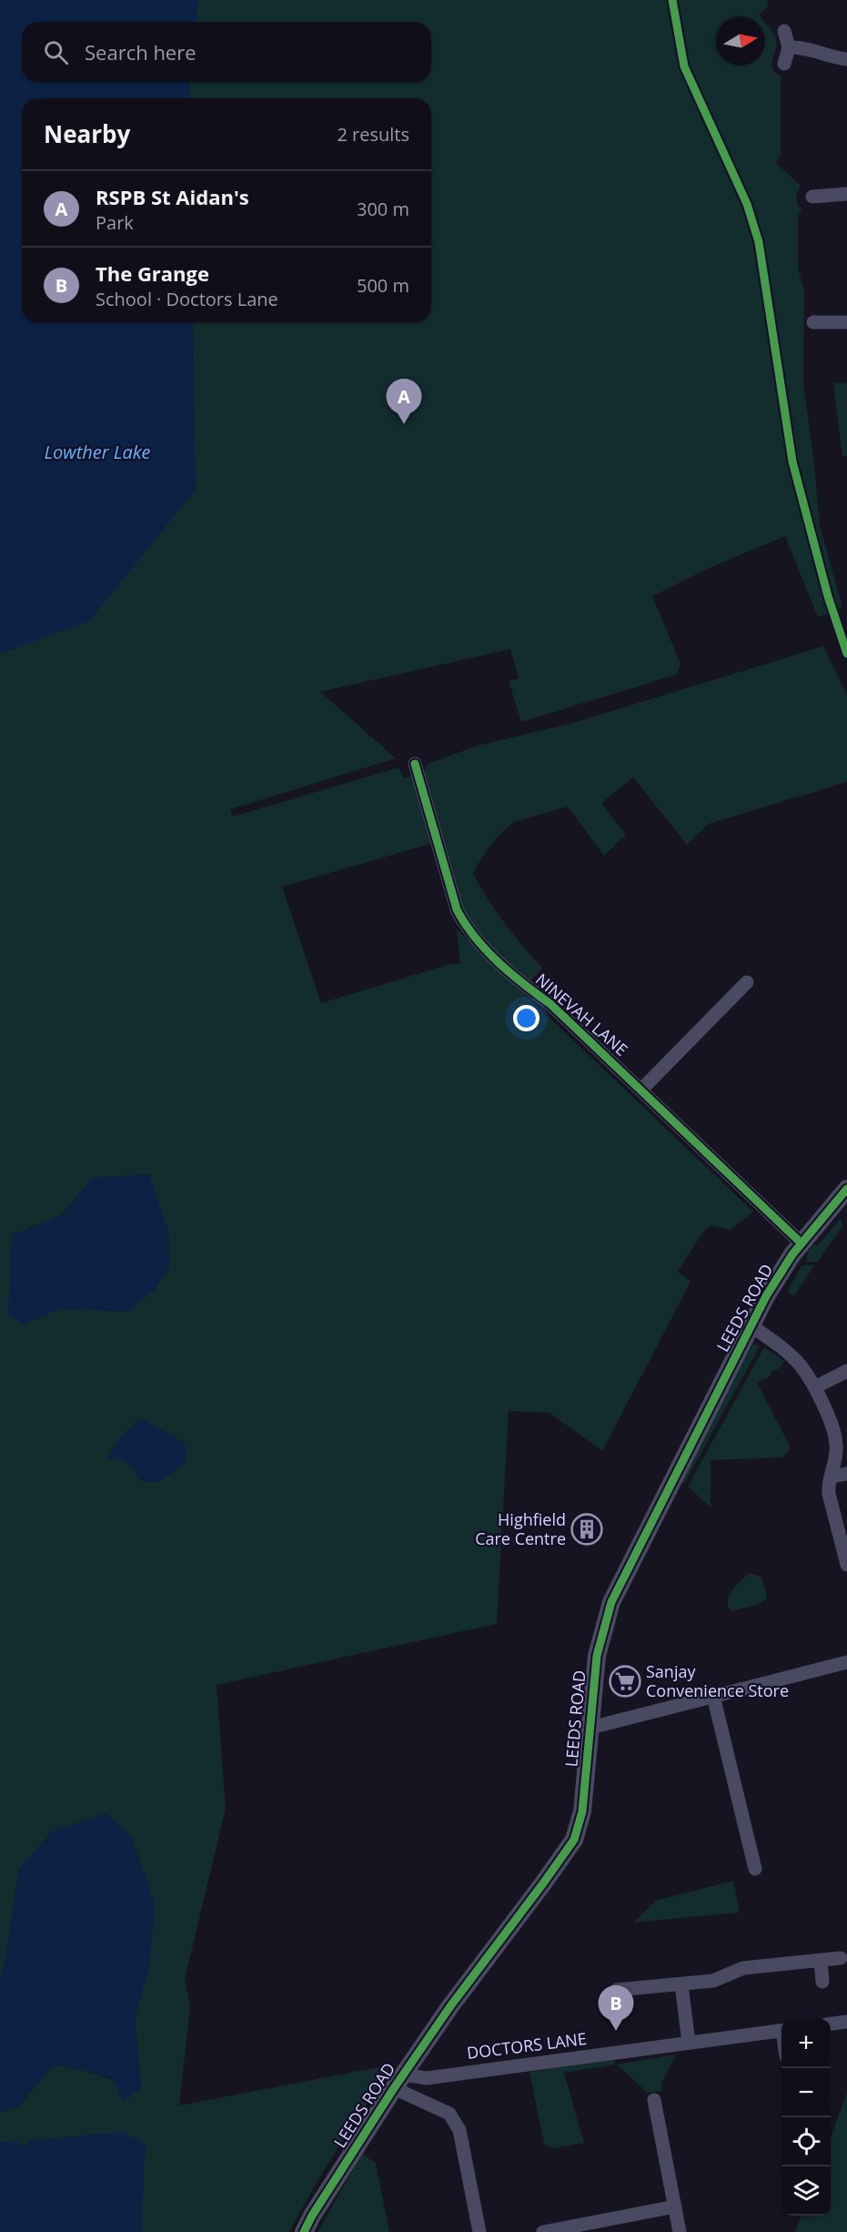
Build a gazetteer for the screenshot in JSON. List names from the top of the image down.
{
  "streets": {
    "street": ["NINEVAH LANE", "LEEDS ROAD", "DOCTORS LANE"]
  },
  "crossings": [
    ["NINEVAH LANE", "LEEDS ROAD"],
    ["LEEDS ROAD", "DOCTORS LANE"]
  ],
  "water": ["Lowther Lake"],
  "places": {
    "building": ["Highfield Care Centre"],
    "supermarket": ["Sanjay Convenience Store"]
  },
  "north": "right",
  "page": {
    "search": "Search here",
    "heading": ["Nearby", "2 results"],
    "list": [
      {
        "mark": "A",
        "name": "RSPB St Aidan's",
        "note": "Park",
        "value": "300 m"
      },
      {
        "mark": "B",
        "name": "The Grange",
        "note": "School · Doctors Lane",
        "value": "500 m"
      }
    ],
    "pins": ["A", "B"],
    "map_buttons": ["+", "−"]
  }
}
